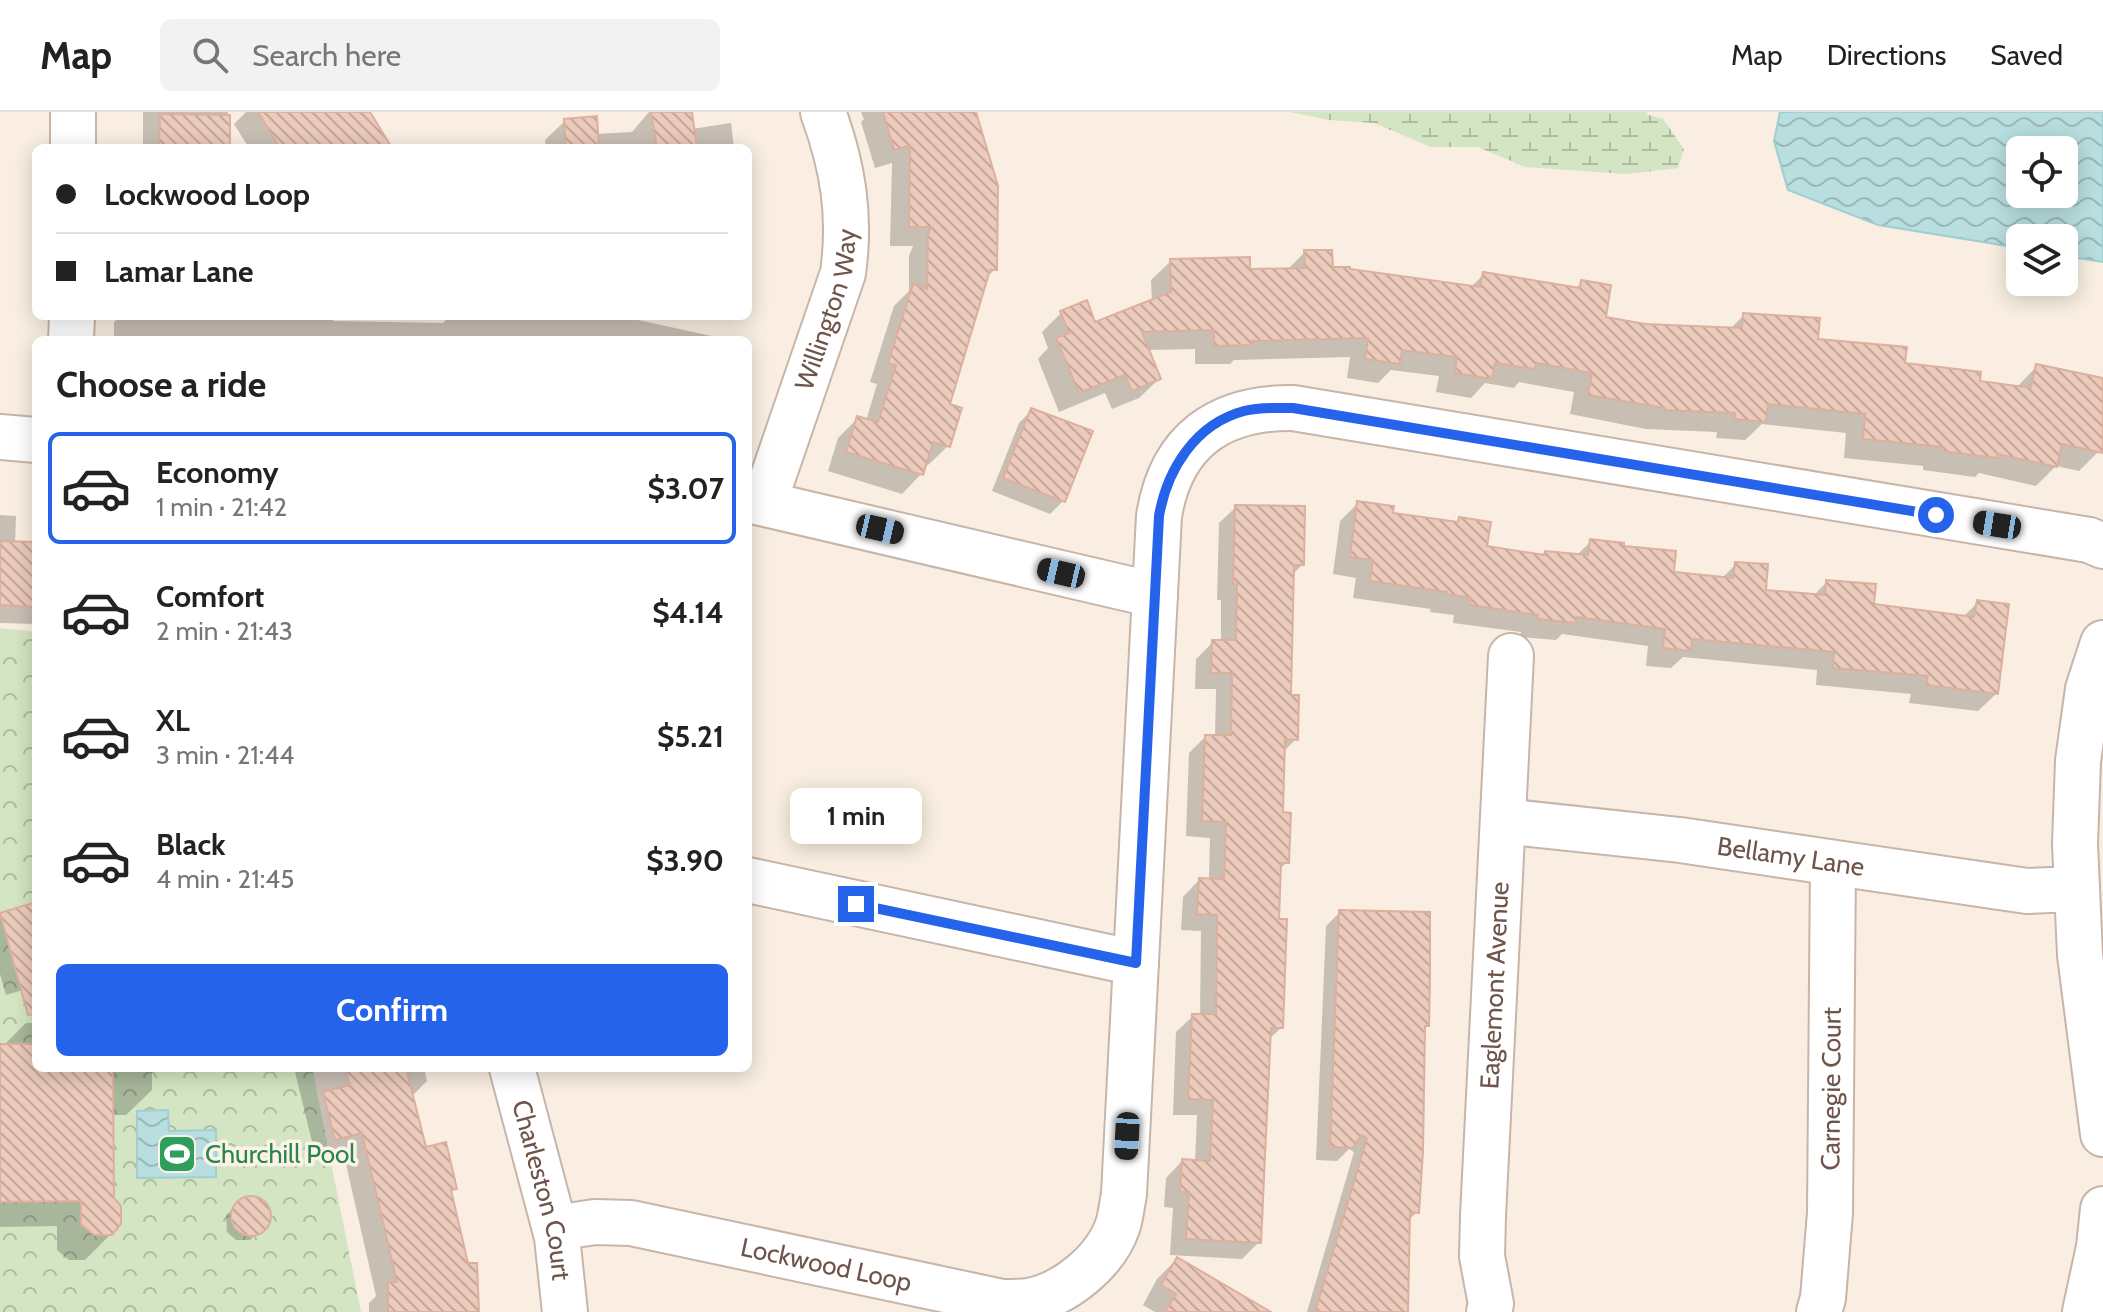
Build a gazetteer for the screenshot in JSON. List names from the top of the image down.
{
  "streets": {
    "street": [
      "Willington Way",
      "Bellamy Lane",
      "Eaglemont Avenue",
      "Carnegie Court",
      "Charleston Court",
      "Lockwood Loop"
    ]
  },
  "crossings": [
    ["Bellamy Lane", "Eaglemont Avenue"],
    ["Bellamy Lane", "Carnegie Court"],
    ["Charleston Court", "Lockwood Loop"]
  ],
  "places": {
    "sports": ["Churchill Pool"]
  },
  "page": {
    "header": "Map",
    "search": "Search here",
    "nav": ["Map", "Directions", "Saved"],
    "banner": ["Lockwood Loop", "Lamar Lane"],
    "heading": "Choose a ride",
    "list": [
      {
        "name": "Economy",
        "note": "1 min · 21:42",
        "value": "$3.07"
      },
      {
        "name": "Comfort",
        "note": "2 min · 21:43",
        "value": "$4.14"
      },
      {
        "name": "XL",
        "note": "3 min · 21:44",
        "value": "$5.21"
      },
      {
        "name": "Black",
        "note": "4 min · 21:45",
        "value": "$3.90"
      }
    ],
    "bubble": "1 min",
    "buttons": "Confirm"
  }
}
